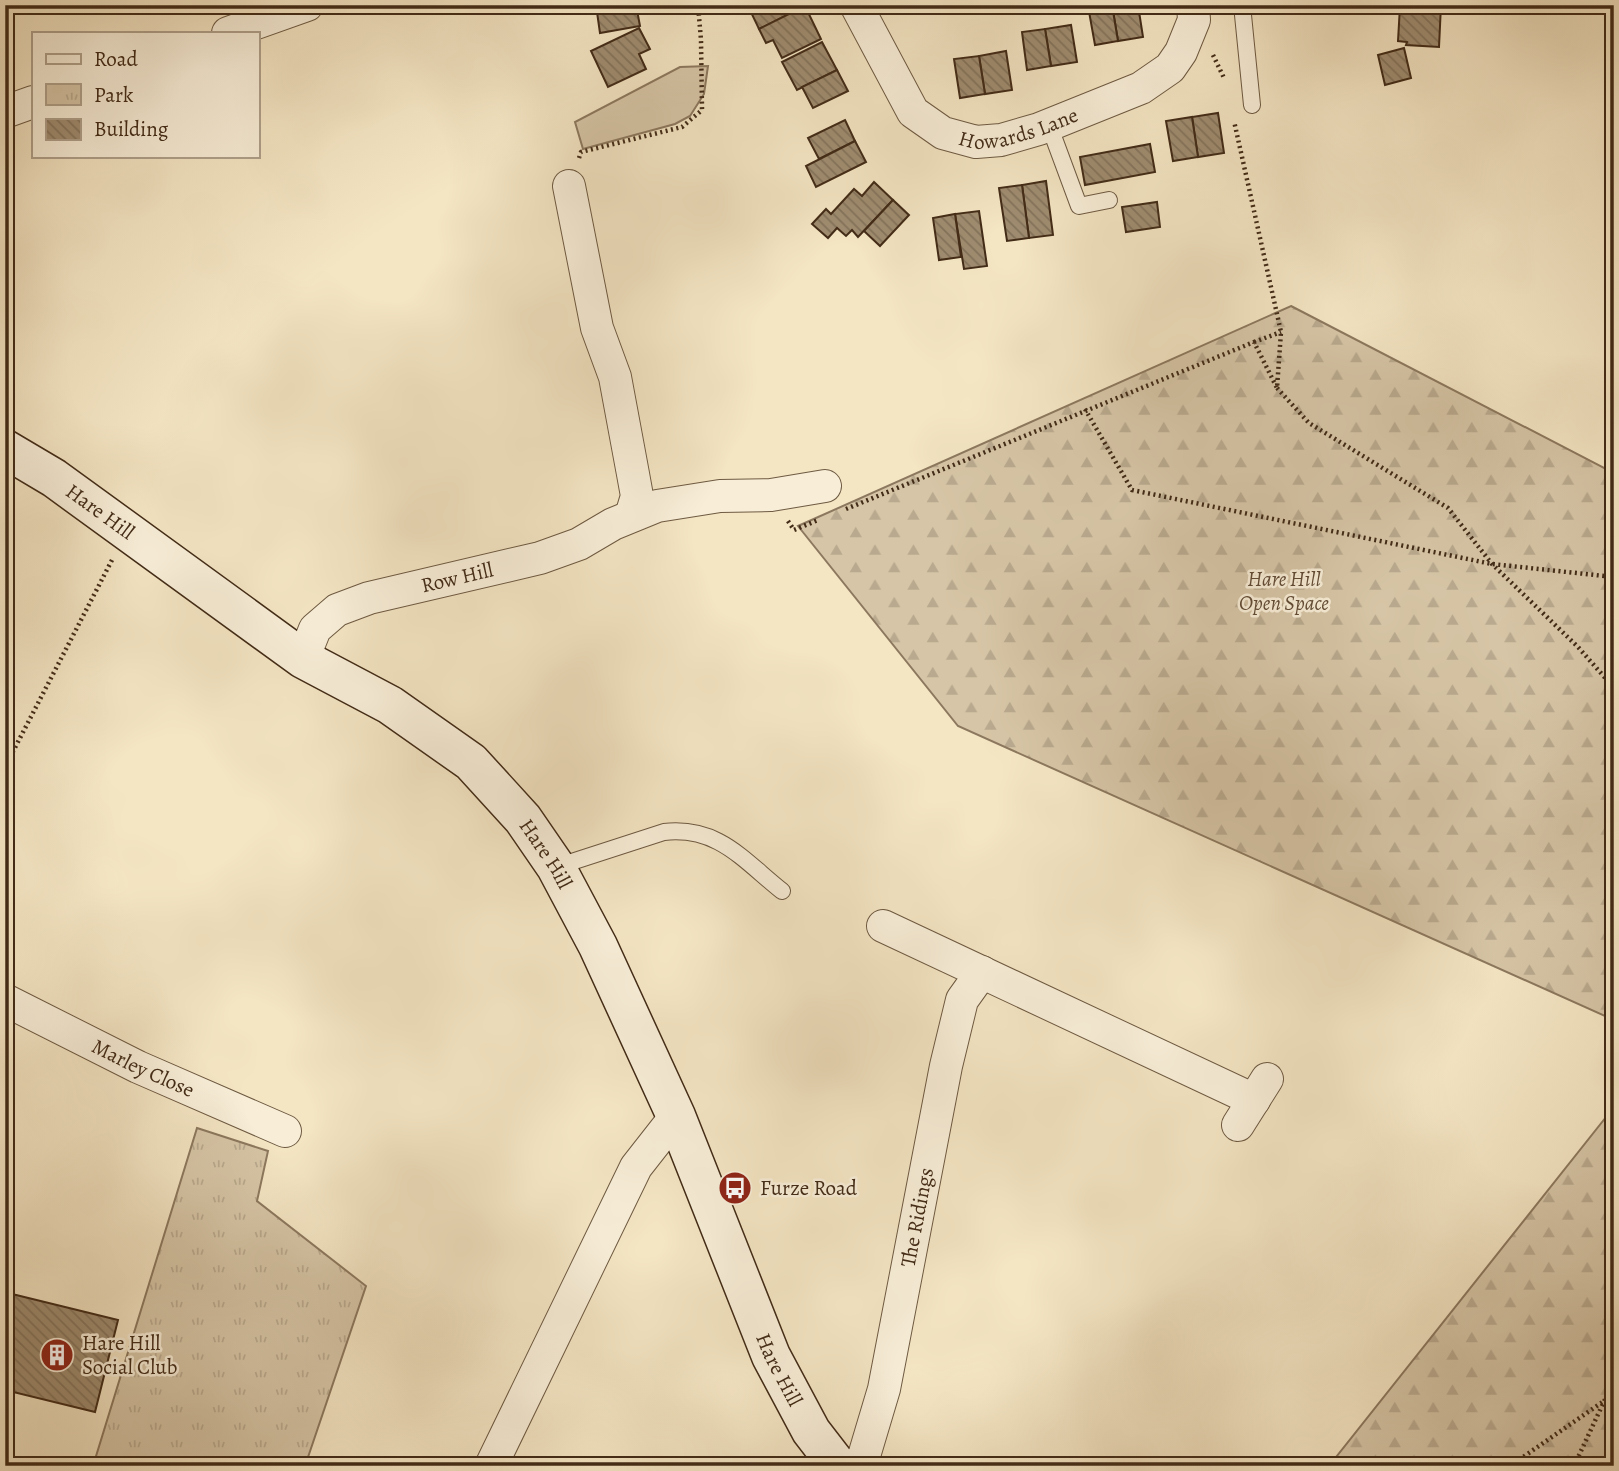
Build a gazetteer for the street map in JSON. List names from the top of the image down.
{
  "streets": {
    "street": [
      "Howards Lane",
      "Hare Hill",
      "Row Hill",
      "Marley Close",
      "The Ridings"
    ]
  },
  "crossings": [
    ["Hare Hill", "Row Hill"]
  ],
  "parks": ["Hare Hill Open Space"],
  "places": {
    "bus stop": ["Furze Road"],
    "building": ["Hare Hill Social Club"]
  },
  "legend": ["Road", "Park", "Building"]
}
